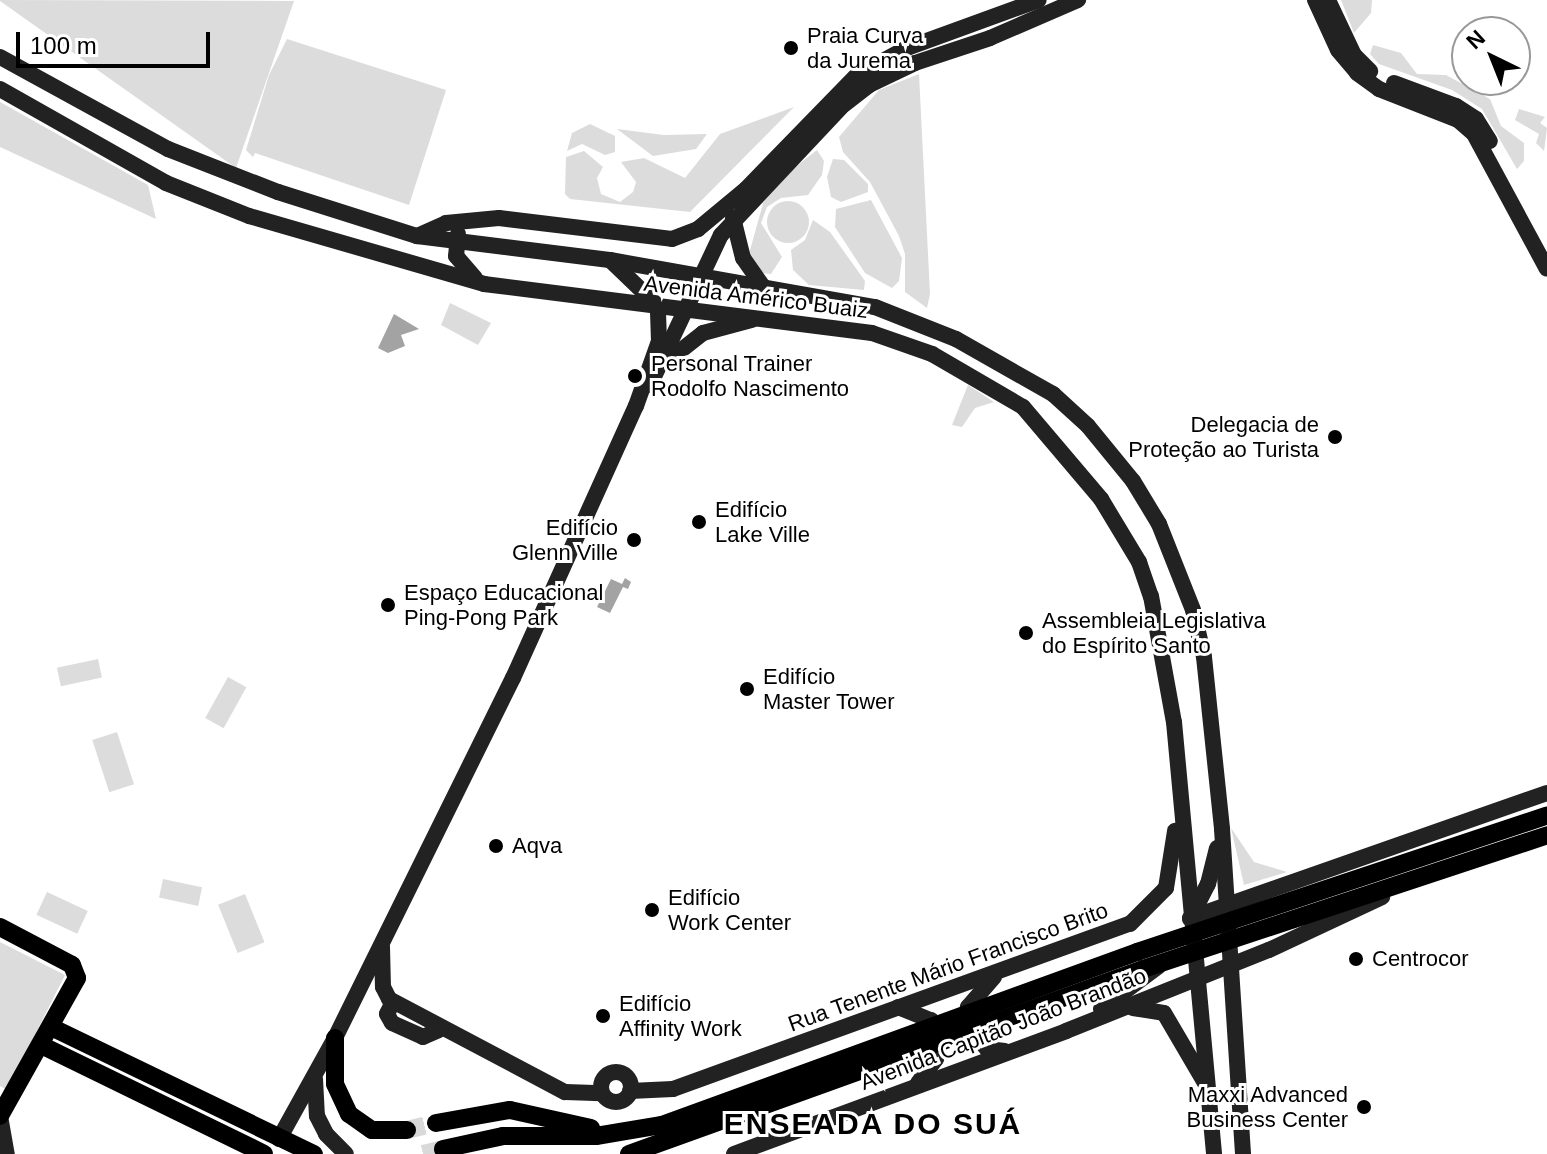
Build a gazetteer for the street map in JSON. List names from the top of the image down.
{
  "streets": {
    "main road": ["Avenida Américo Buaiz", "Rua Tenente Mário Francisco Brito", "Avenida Capitão João Brandão"]
  },
  "crossings": [
    ["Avenida Américo Buaiz", "Rua Tenente Mário Francisco Brito"],
    ["Avenida Américo Buaiz", "Avenida Capitão João Brandão"]
  ],
  "districts": ["ENSEADA DO SUÁ"],
  "places": [
    "Praia Curva da Jurema",
    "Personal Trainer Rodolfo Nascimento",
    "Delegacia de Proteção ao Turista",
    "Edifício Lake Ville",
    "Edifício Glenn Ville",
    "Espaço Educacional Ping-Pong Park",
    "Assembleia Legislativa do Espírito Santo",
    "Edifício Master Tower",
    "Aqva",
    "Edifício Work Center",
    "Centrocor",
    "Edifício Affinity Work",
    "Maxxi Advanced Business Center"
  ],
  "scale_bar": "100 m",
  "north": "top left"
}
